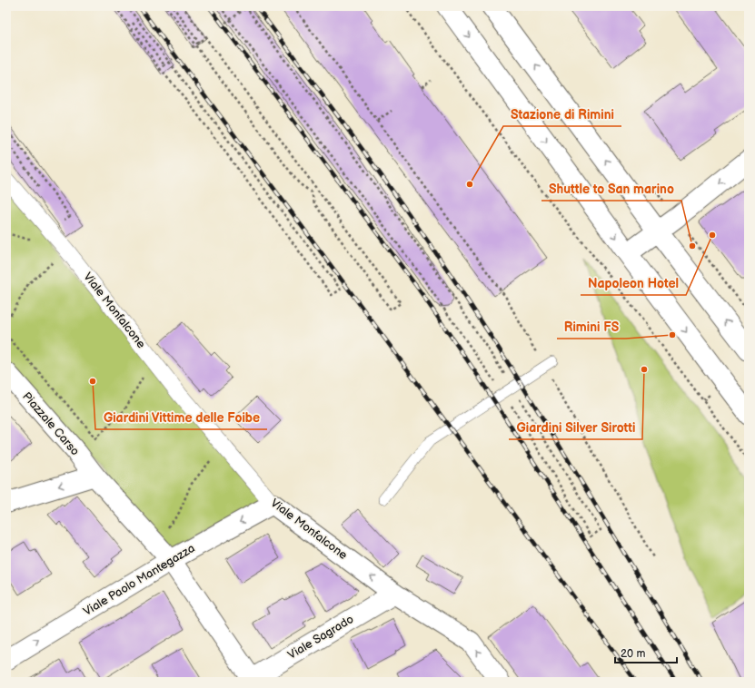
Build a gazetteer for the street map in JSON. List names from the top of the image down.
{
  "streets": {
    "street": [
      "Viale Monfalcone",
      "Piazzale Carso",
      "Viale Paolo Mantegazza",
      "Viale Sagrado"
    ]
  },
  "crossings": [
    ["Viale Monfalcone", "Viale Paolo Mantegazza"],
    ["Viale Monfalcone", "Viale Sagrado"],
    ["Piazzale Carso", "Viale Paolo Mantegazza"],
    ["Piazzale Carso", "Viale Sagrado"]
  ],
  "one_way": ["Viale Monfalcone"],
  "places": [
    "Stazione di Rimini",
    "Napoleon Hotel",
    "Shuttle to San marino",
    "Rimini FS",
    "Giardini Silver Sirotti",
    "Giardini Vittime delle Foibe"
  ],
  "scale_bar": "20 m"
}
